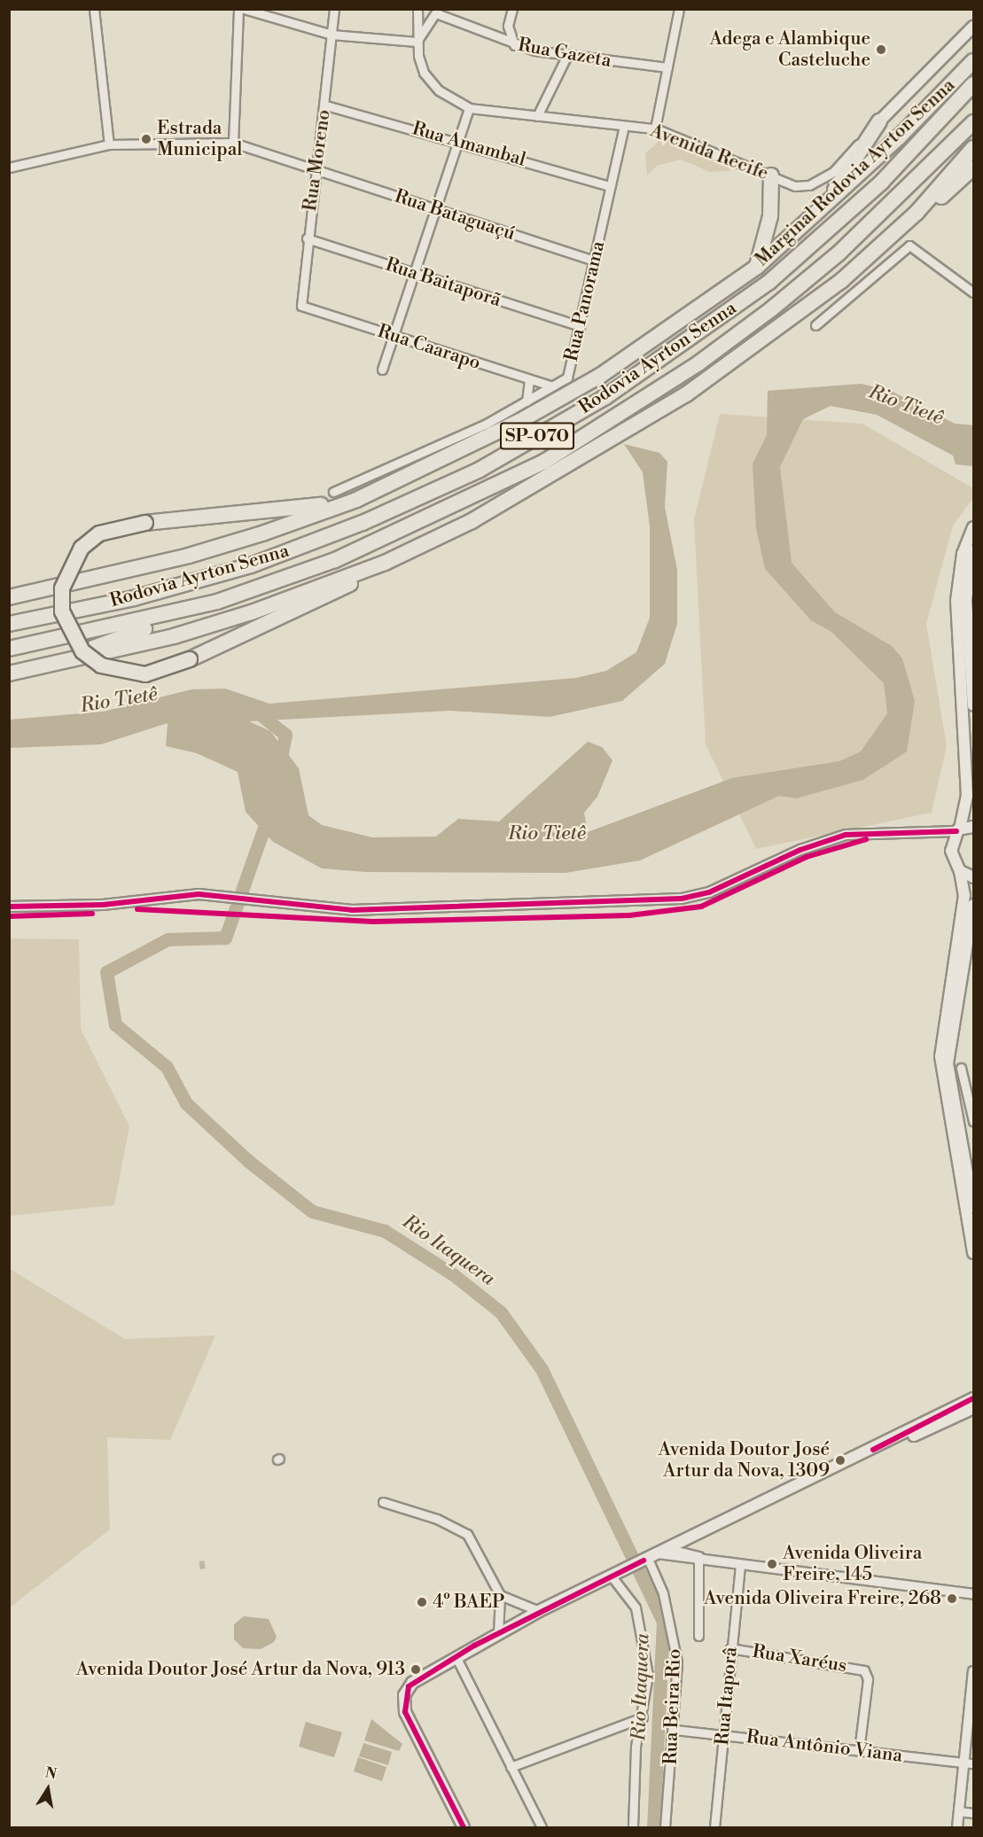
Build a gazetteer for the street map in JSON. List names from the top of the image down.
{
  "streets": {
    "highway": ["Marginal Rodovia Ayrton Senna", "Rodovia Ayrton Senna", "SP-070"],
    "main road": ["Avenida Recife"],
    "street": [
      "Rua Gazeta",
      "Rua Amambal",
      "Rua Moreno",
      "Rua Bataguaçú",
      "Rua Baitaporã",
      "Rua Panorama",
      "Rua Caarapo",
      "Rua Xaréus",
      "Rua Itaporâ",
      "Rua Beira Rio",
      "Rua Antônio Viana"
    ]
  },
  "crossings": [
    ["Rua Amambal", "Rua Moreno"],
    ["Rua Amambal", "Rua Panorama"],
    ["Avenida Recife", "Rua Panorama"],
    ["Rua Moreno", "Rua Bataguaçú"],
    ["Rua Moreno", "Rua Baitaporã"],
    ["Rua Moreno", "Rua Caarapo"],
    ["Rua Bataguaçú", "Rua Panorama"],
    ["Rua Baitaporã", "Rua Panorama"],
    ["Rua Panorama", "Rua Caarapo"],
    ["Rua Xaréus", "Rua Itaporâ"],
    ["Rua Xaréus", "Rua Antônio Viana"],
    ["Rua Itaporâ", "Rua Antônio Viana"],
    ["Rua Beira Rio", "Rua Antônio Viana"]
  ],
  "water": ["Rio Tietê", "Rio Itaquera"],
  "places": [
    "Adega e Alambique Casteluche",
    "Estrada Municipal",
    "Avenida Doutor José Artur da Nova, 1309",
    "Avenida Oliveira Freire, 145",
    "Avenida Oliveira Freire, 268",
    "4º BAEP",
    "Avenida Doutor José Artur da Nova, 913"
  ],
  "north": "top"
}
